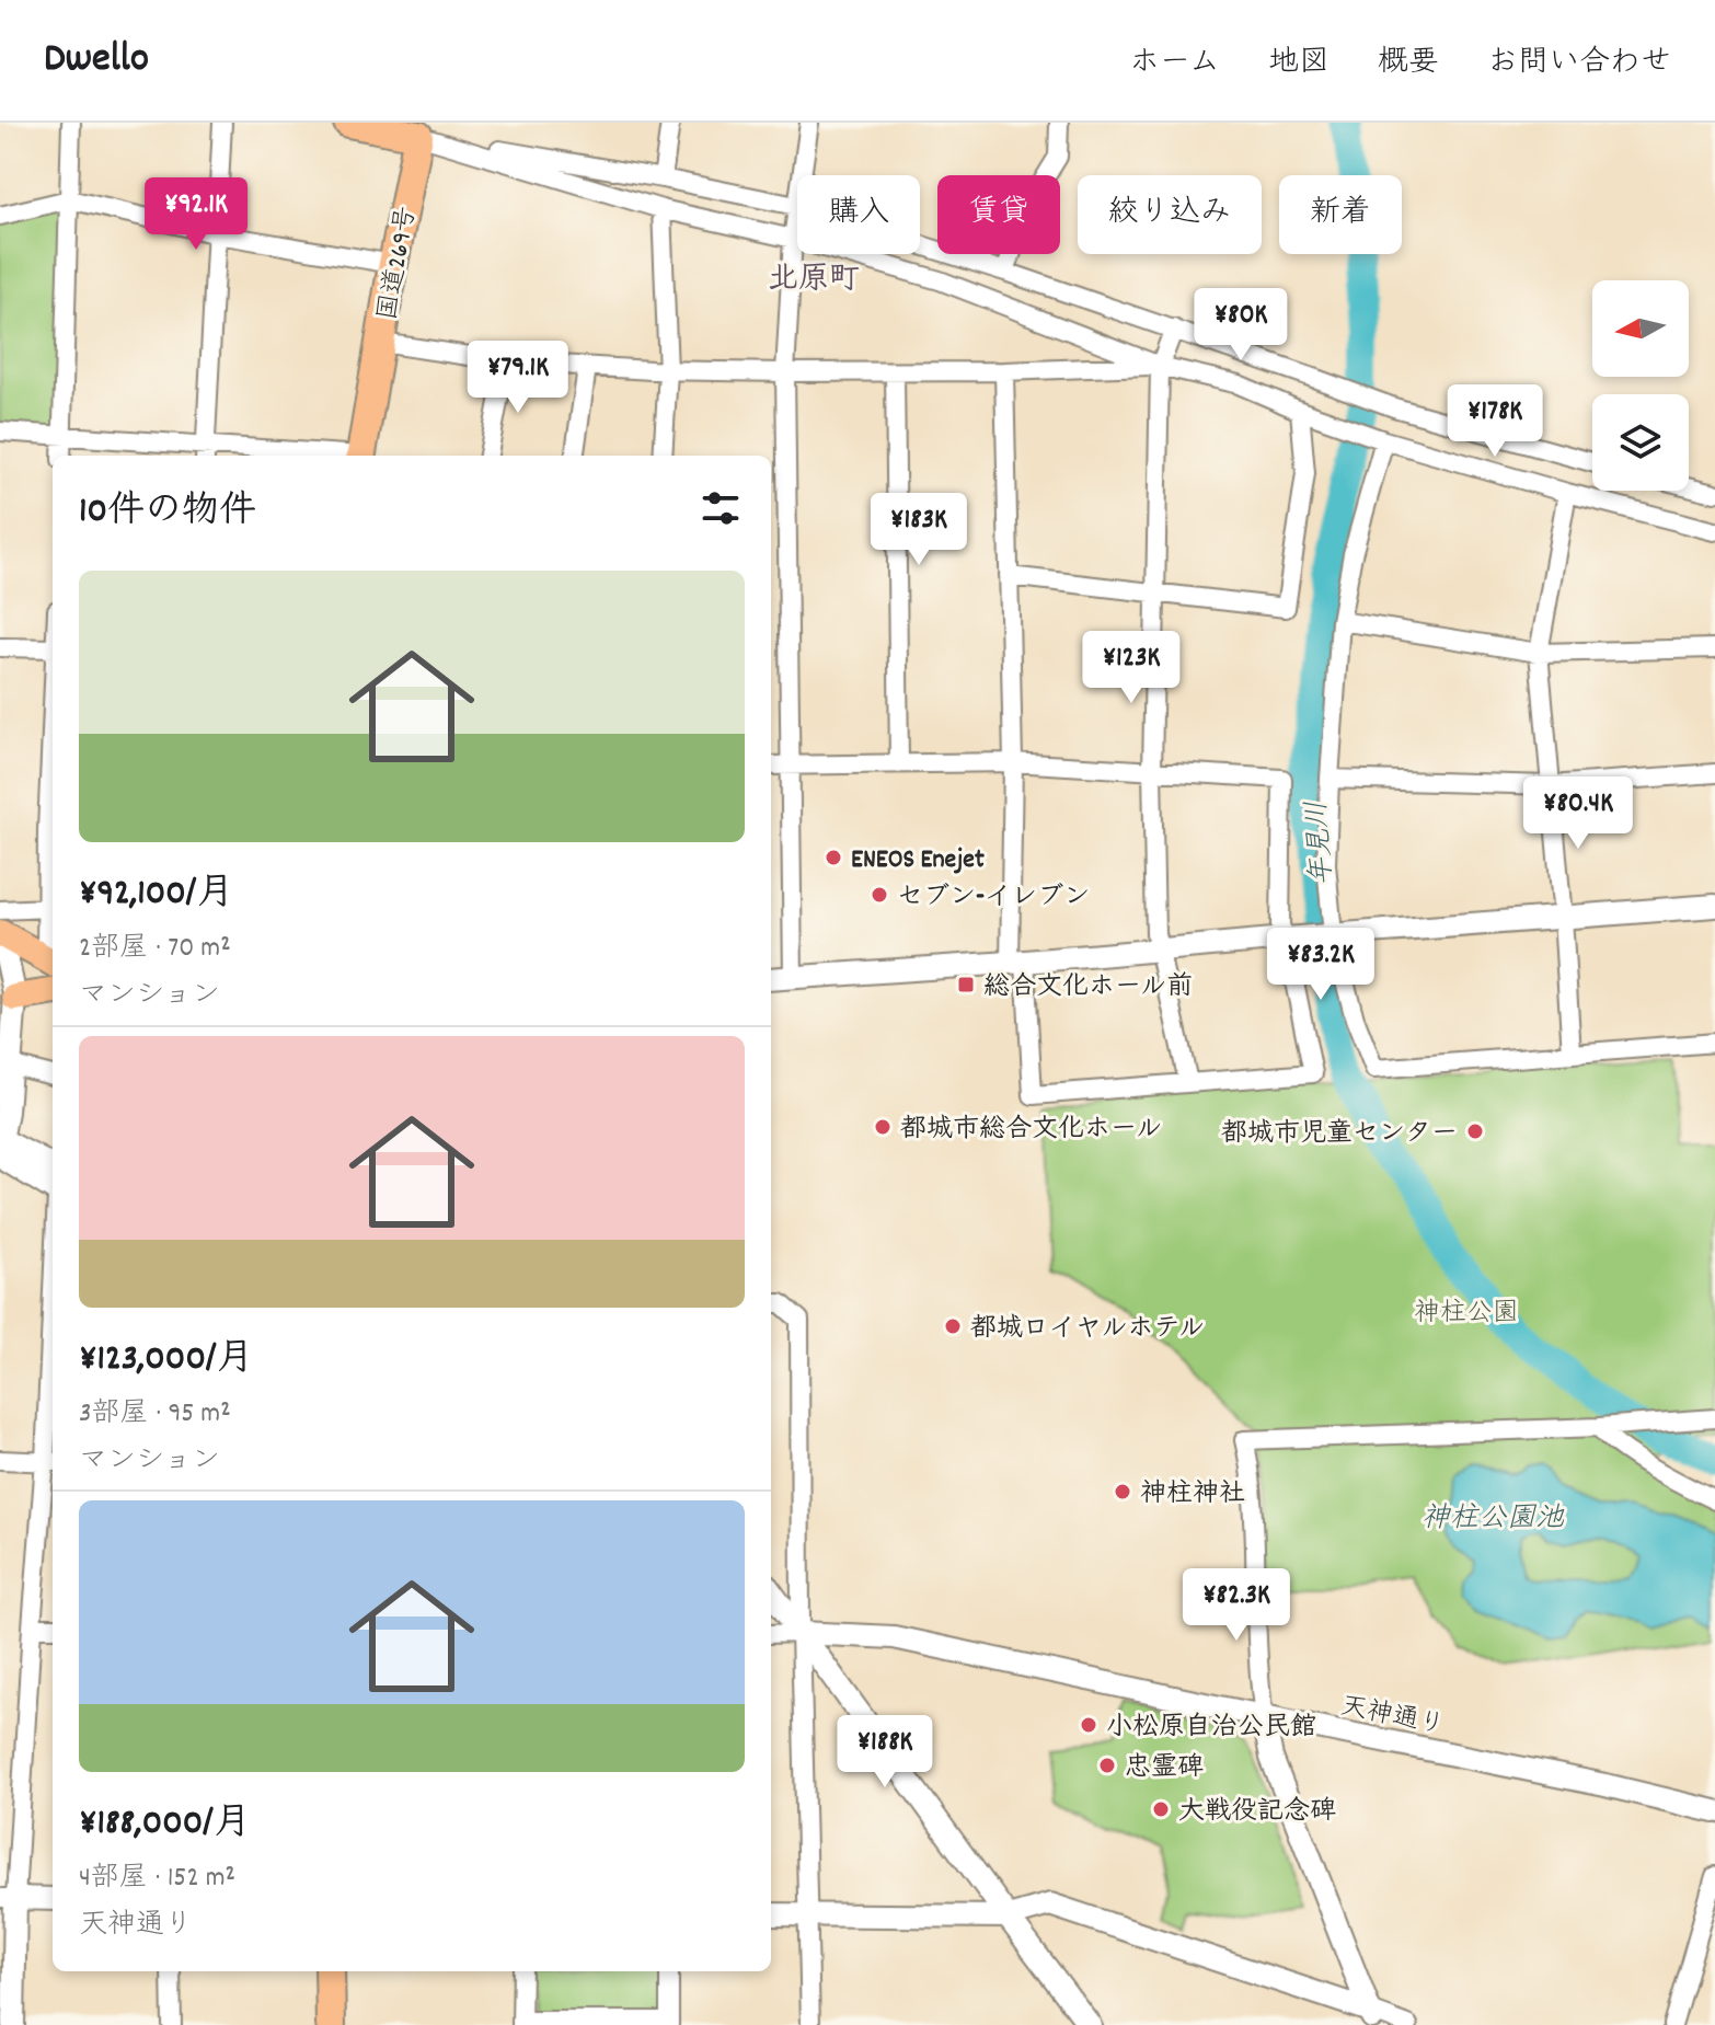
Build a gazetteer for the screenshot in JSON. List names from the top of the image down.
{
  "streets": {
    "highway": ["国道269号"],
    "street": ["天神通り"]
  },
  "districts": ["北原町"],
  "water": ["年見川", "神柱公園池"],
  "parks": ["神柱公園"],
  "places": {
    "other": [
      "ENEOS Enejet",
      "セブン-イレブン",
      "都城市総合文化ホール",
      "都城市児童センター",
      "都城ロイヤルホテル",
      "神柱神社",
      "小松原自治公民館",
      "忠霊碑",
      "大戦役記念碑"
    ],
    "transit": ["総合文化ホール前"]
  },
  "north": "left",
  "page": {
    "header": "Dwello",
    "nav": [
      "ホーム",
      "地図",
      "概要",
      "お問い合わせ"
    ],
    "chip": [
      "購入",
      "賃貸",
      "絞り込み",
      "新着"
    ],
    "price": [
      "¥92.1K",
      "¥80K",
      "¥79.1K",
      "¥178K",
      "¥183K",
      "¥123K",
      "¥80.4K",
      "¥83.2K",
      "¥82.3K",
      "¥188K"
    ],
    "heading": "10件の物件",
    "list": [
      {
        "name": "¥92,100/月",
        "note": "2部屋 · 70 m² · マンション"
      },
      {
        "name": "¥123,000/月",
        "note": "3部屋 · 95 m² · マンション"
      },
      {
        "name": "¥188,000/月",
        "note": "4部屋 · 152 m² · 天神通り"
      }
    ]
  }
}
